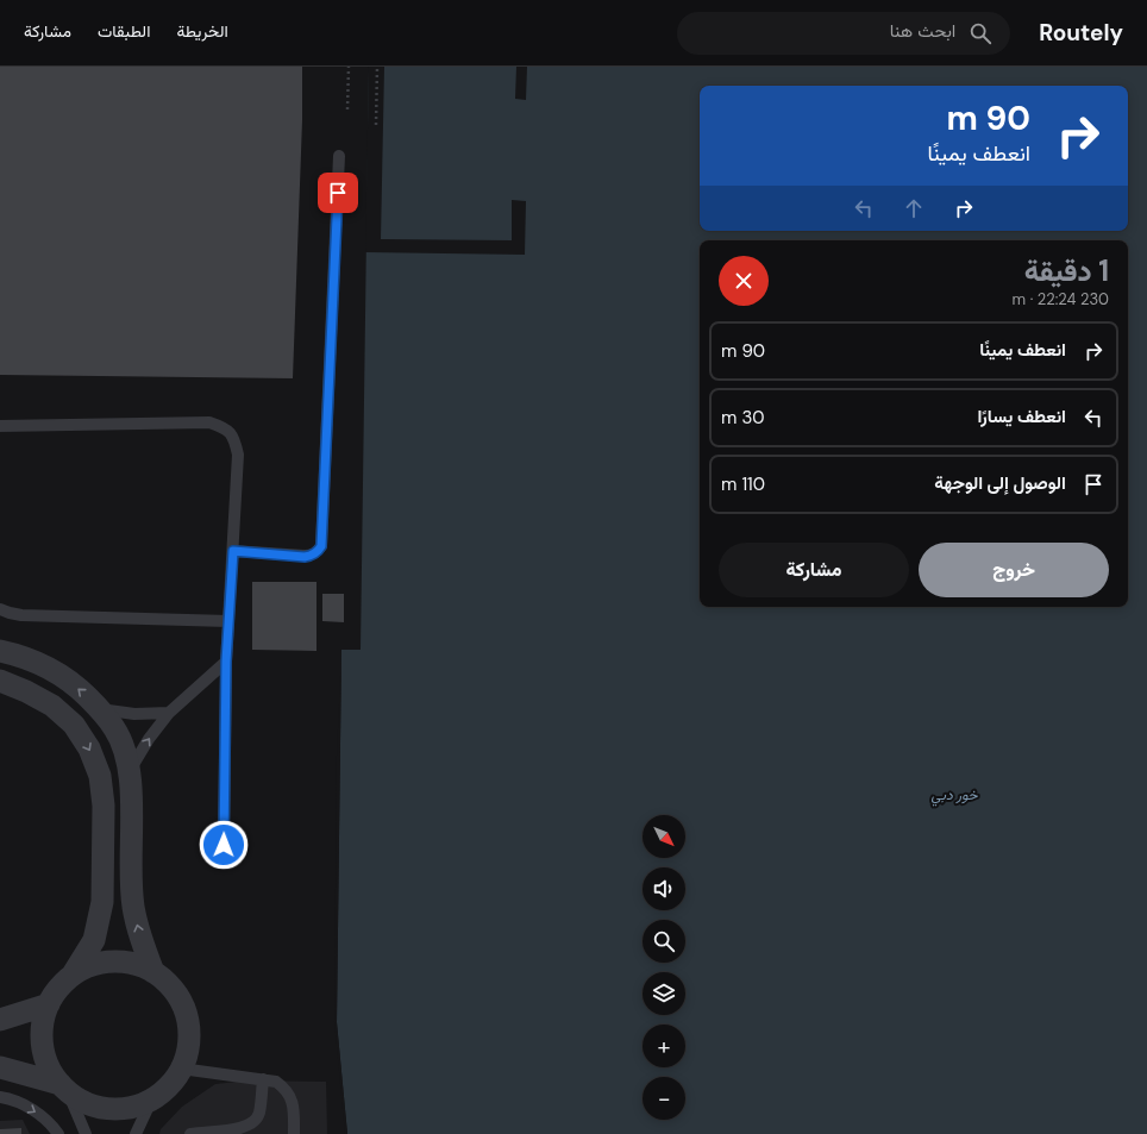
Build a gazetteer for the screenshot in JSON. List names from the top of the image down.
{
  "water": ["خور دبي"],
  "north": "bottom right",
  "page": {
    "header": "Routely",
    "search": "ابحث هنا",
    "nav": ["الخريطة", "الطبقات", "مشاركة"],
    "turn": ["90 m", "انعطف يمينًا"],
    "heading": ["1 دقيقة", "230 m · 22:24"],
    "list": [
      {
        "name": "انعطف يمينًا",
        "value": "90 m"
      },
      {
        "name": "انعطف يسارًا",
        "value": "30 m"
      },
      {
        "name": "الوصول إلى الوجهة",
        "value": "110 m"
      }
    ],
    "buttons": ["خروج", "مشاركة"],
    "map_buttons": ["+", "−"]
  }
}
